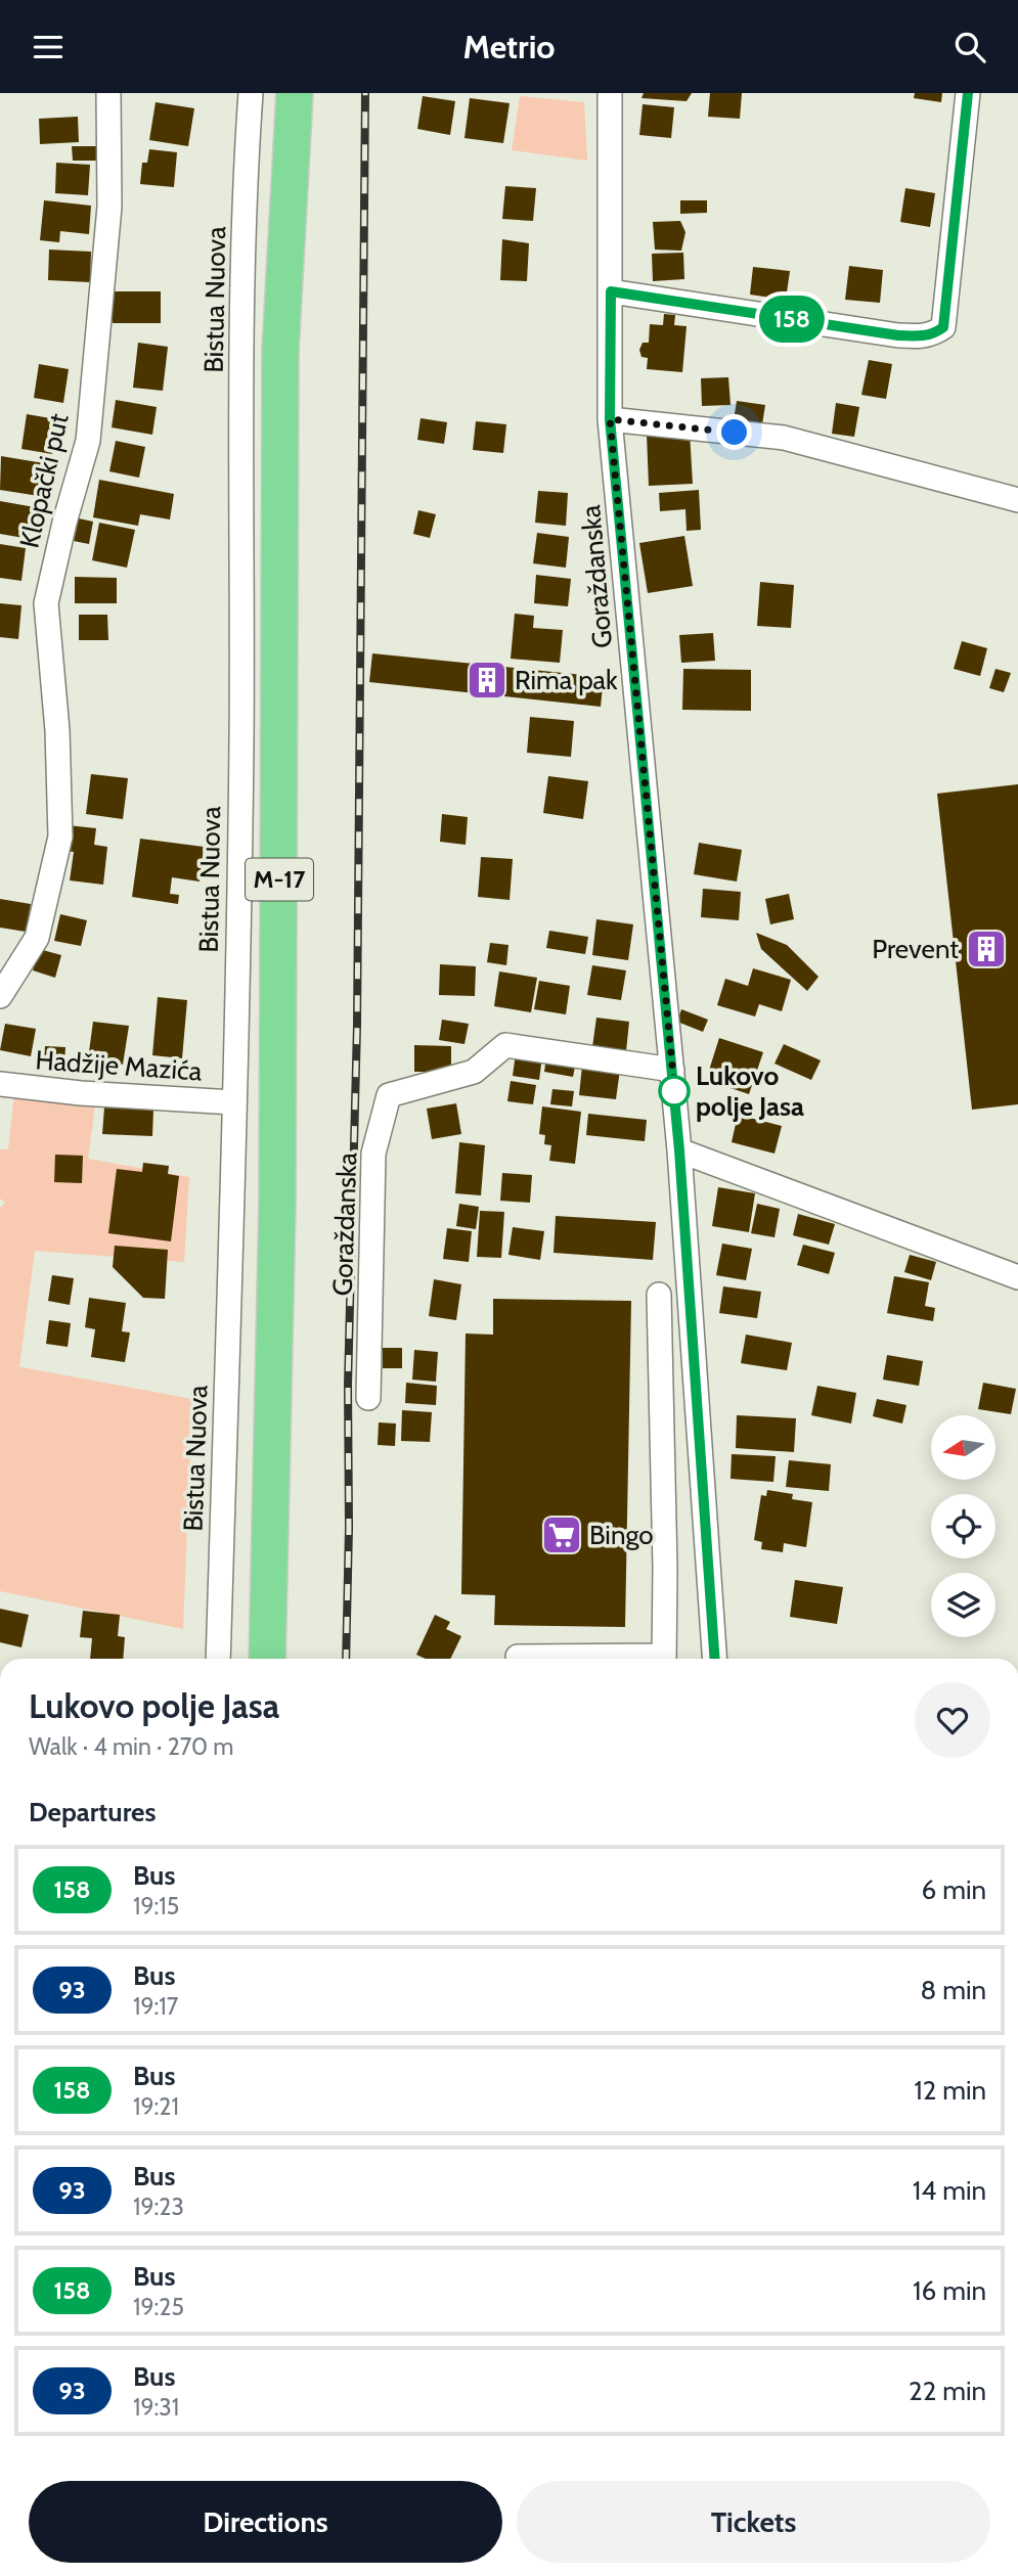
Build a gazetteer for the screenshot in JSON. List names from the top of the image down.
{
  "streets": {
    "highway": ["M-17"],
    "street": [
      "Bistua Nuova",
      "Klopački put",
      "Goraždanska",
      "Hadžije Mazića"
    ]
  },
  "crossings": [
    ["Bistua Nuova", "Hadžije Mazića"]
  ],
  "places": {
    "building": ["Rima pak", "Prevent"],
    "other": ["Lukovo polje Jasa"],
    "supermarket": ["Bingo"]
  },
  "lines": ["bus line 158"],
  "north": "left",
  "page": {
    "header": "Metrio",
    "on_map": "158",
    "heading": [
      ["Lukovo polje Jasa", "Walk · 4 min · 270 m"],
      "Departures"
    ],
    "list": [
      {
        "mark": "158",
        "name": "Bus",
        "note": "19:15",
        "value": "6 min"
      },
      {
        "mark": "93",
        "name": "Bus",
        "note": "19:17",
        "value": "8 min"
      },
      {
        "mark": "158",
        "name": "Bus",
        "note": "19:21",
        "value": "12 min"
      },
      {
        "mark": "93",
        "name": "Bus",
        "note": "19:23",
        "value": "14 min"
      },
      {
        "mark": "158",
        "name": "Bus",
        "note": "19:25",
        "value": "16 min"
      },
      {
        "mark": "93",
        "name": "Bus",
        "note": "19:31",
        "value": "22 min"
      }
    ],
    "buttons": ["Directions", "Tickets"]
  }
}
